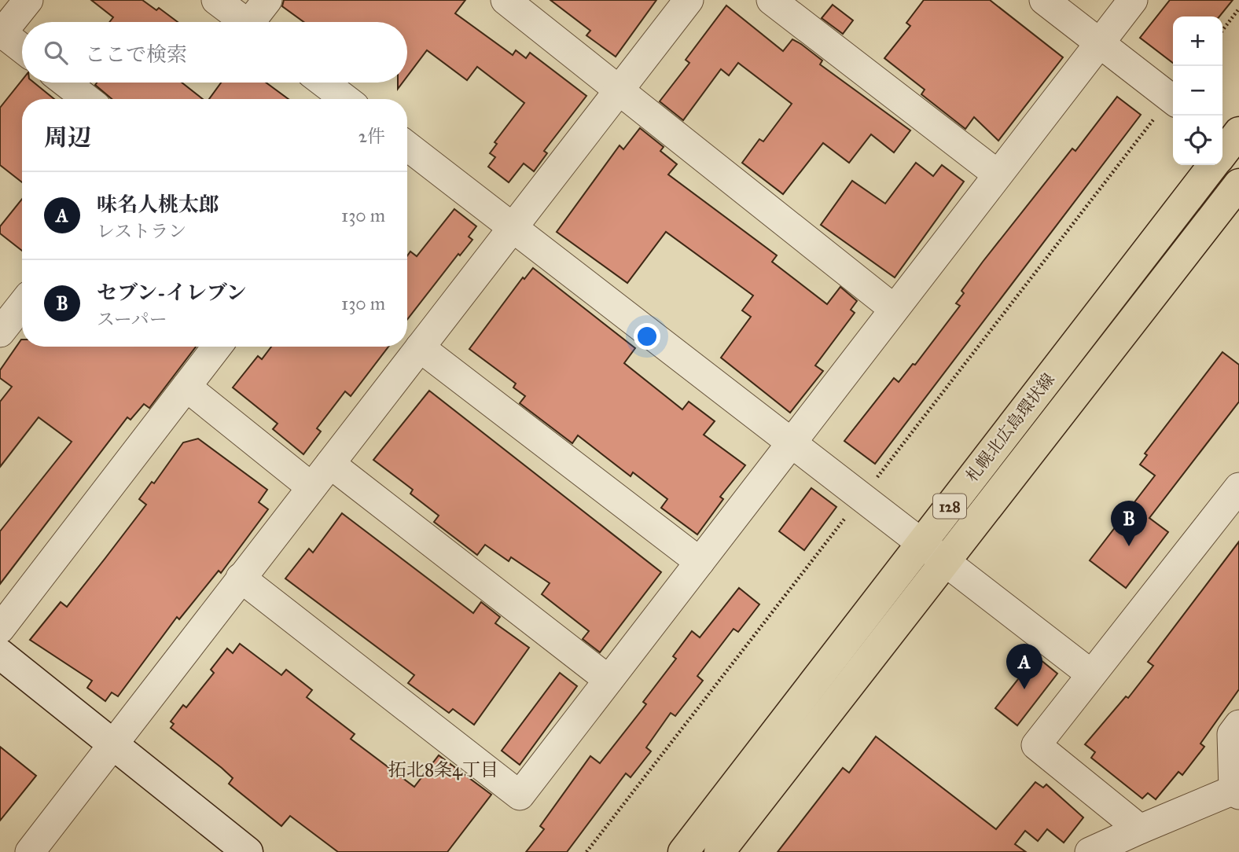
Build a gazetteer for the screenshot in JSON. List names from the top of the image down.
{
  "streets": {
    "main road": ["札幌北広島環状線", "128"]
  },
  "districts": ["拓北8条4丁目"],
  "page": {
    "map_buttons": ["+", "−"],
    "search": "ここで検索",
    "heading": ["周辺", "2件"],
    "list": [
      {
        "mark": "A",
        "name": "味名人桃太郎",
        "note": "レストラン",
        "value": "130 m"
      },
      {
        "mark": "B",
        "name": "セブン-イレブン",
        "note": "スーパー",
        "value": "130 m"
      }
    ],
    "pins": ["B", "A"]
  }
}
